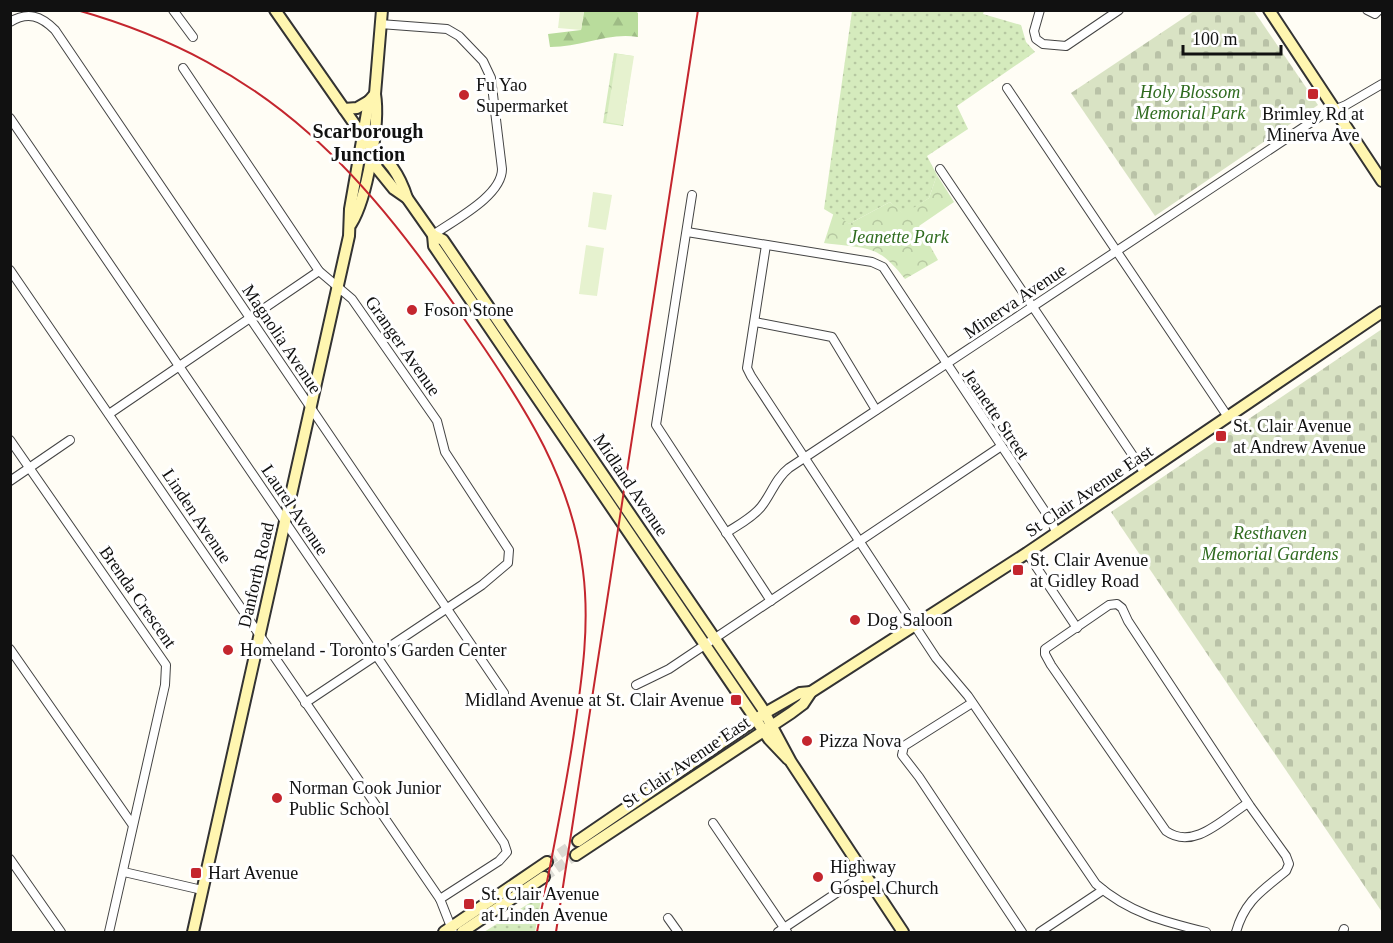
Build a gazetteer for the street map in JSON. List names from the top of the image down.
{
  "streets": {
    "main road": ["Midland Avenue", "St Clair Avenue East", "Danforth Road"],
    "street": [
      "Minerva Avenue",
      "Magnolia Avenue",
      "Granger Avenue",
      "Jeanette Street",
      "Laurel Avenue",
      "Linden Avenue",
      "Brenda Crescent"
    ]
  },
  "crossings": [
    ["Minerva Avenue", "Jeanette Street"],
    ["Magnolia Avenue", "Granger Avenue"],
    ["Magnolia Avenue", "Danforth Road"],
    ["Granger Avenue", "Danforth Road"],
    ["Jeanette Street", "St Clair Avenue East"],
    ["Midland Avenue", "St Clair Avenue East"],
    ["Midland Avenue", "Danforth Road"],
    ["Laurel Avenue", "Linden Avenue"],
    ["Laurel Avenue", "Danforth Road"],
    ["Linden Avenue", "Danforth Road"]
  ],
  "districts": ["Scarborough Junction"],
  "parks": ["Holy Blossom Memorial Park", "Jeanette Park", "Resthaven Memorial Gardens"],
  "places": {
    "transit": [
      "Brimley Rd at Minerva Ave",
      "St. Clair Avenue at Andrew Avenue",
      "St. Clair Avenue at Gidley Road",
      "Midland Avenue at St. Clair Avenue",
      "Hart Avenue",
      "St. Clair Avenue at Linden Avenue"
    ],
    "other": [
      "Fu Yao Supermarket",
      "Foson Stone",
      "Dog Saloon",
      "Homeland - Toronto's Garden Center",
      "Pizza Nova",
      "Norman Cook Junior Public School",
      "Highway Gospel Church"
    ]
  },
  "scale_bar": "100 m"
}
